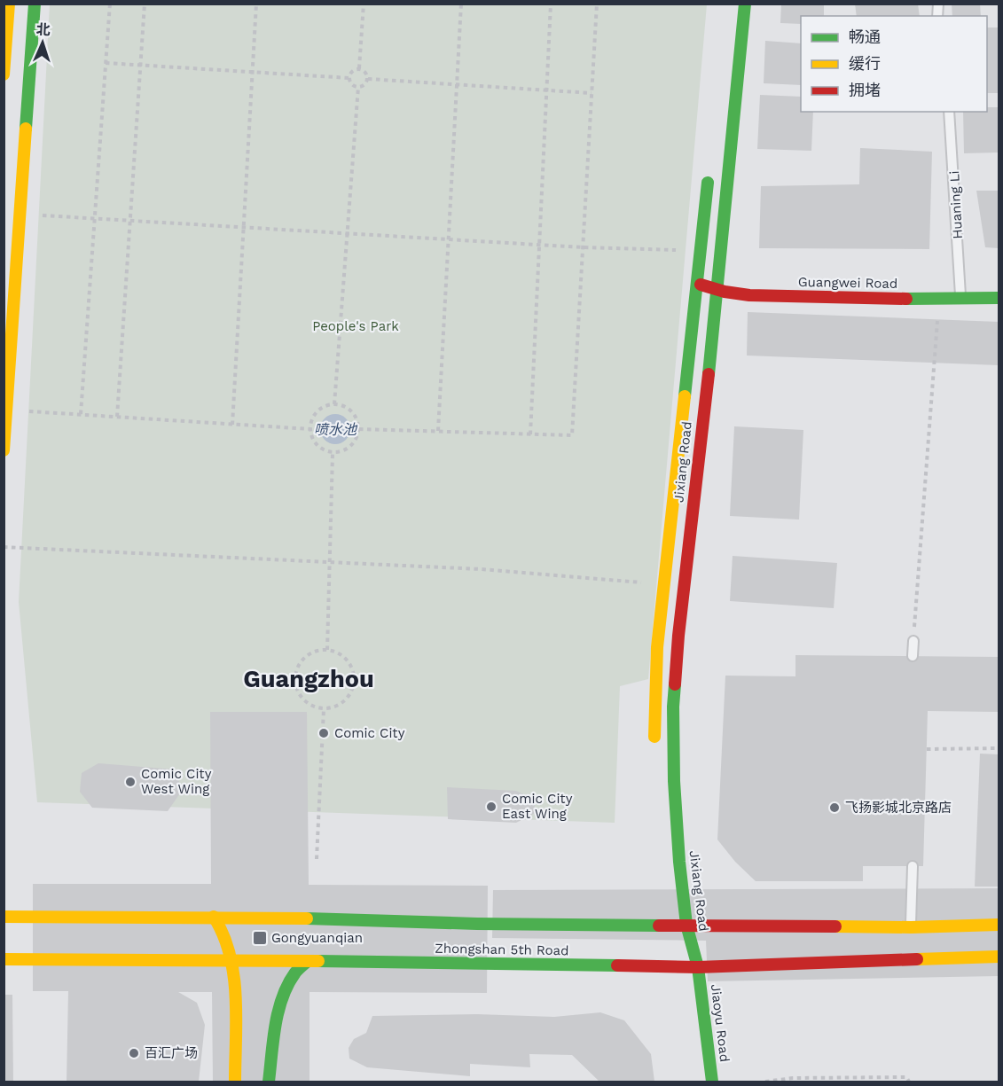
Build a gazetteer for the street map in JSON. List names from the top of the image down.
{
  "streets": {
    "street": [
      "Guangwei Road",
      "Jixiang Road",
      "Zhongshan 5th Road",
      "Jiaoyu Road"
    ],
    "lane": ["Huaning Li"]
  },
  "crossings": [
    ["Huaning Li", "Guangwei Road"],
    ["Guangwei Road", "Jixiang Road"],
    ["Jixiang Road", "Zhongshan 5th Road"],
    ["Jixiang Road", "Jiaoyu Road"],
    ["Zhongshan 5th Road", "Jiaoyu Road"]
  ],
  "districts": ["Guangzhou"],
  "water": ["喷水池"],
  "parks": ["People's Park"],
  "places": {
    "other": [
      "Comic City",
      "Comic City West Wing",
      "Comic City East Wing",
      "飞扬影城北京路店",
      "百汇广场"
    ],
    "transit": ["Gongyuanqian"]
  },
  "legend": ["畅通", "缓行", "拥堵"],
  "north": "top"
}
